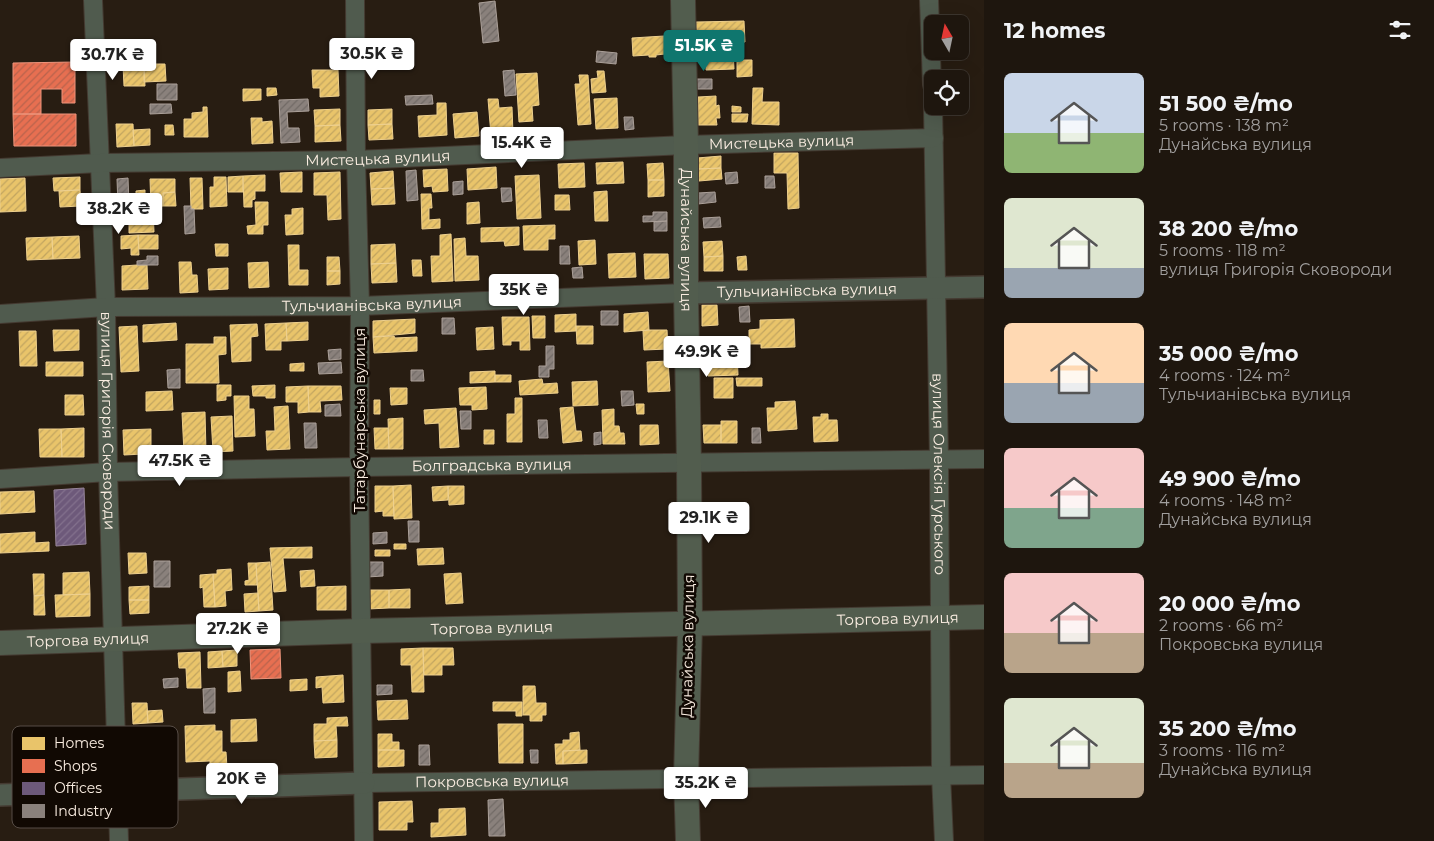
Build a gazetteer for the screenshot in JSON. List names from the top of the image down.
{
  "streets": {
    "main road": ["Дунайська вулиця", "Торгова вулиця"],
    "street": [
      "Мистецька вулиця",
      "Тульчианівська вулиця",
      "вулиця Григорія Сковороди",
      "Татарбунарська вулиця",
      "Болградська вулиця",
      "вулиця Олексія Гурського",
      "Покровська вулиця"
    ]
  },
  "crossings": [
    ["Мистецька вулиця", "Дунайська вулиця"],
    ["Мистецька вулиця", "вулиця Григорія Сковороди"],
    ["Мистецька вулиця", "Татарбунарська вулиця"],
    ["Мистецька вулиця", "вулиця Олексія Гурського"],
    ["Дунайська вулиця", "Тульчианівська вулиця"],
    ["Дунайська вулиця", "Болградська вулиця"],
    ["Дунайська вулиця", "Торгова вулиця"],
    ["Дунайська вулиця", "Покровська вулиця"],
    ["Тульчианівська вулиця", "вулиця Григорія Сковороди"],
    ["Тульчианівська вулиця", "Татарбунарська вулиця"],
    ["Тульчианівська вулиця", "вулиця Олексія Гурського"],
    ["вулиця Григорія Сковороди", "Болградська вулиця"],
    ["вулиця Григорія Сковороди", "Торгова вулиця"],
    ["Татарбунарська вулиця", "Болградська вулиця"],
    ["Татарбунарська вулиця", "Торгова вулиця"],
    ["Татарбунарська вулиця", "Покровська вулиця"],
    ["Болградська вулиця", "вулиця Олексія Гурського"],
    ["вулиця Олексія Гурського", "Торгова вулиця"],
    ["вулиця Олексія Гурського", "Покровська вулиця"]
  ],
  "legend": [
    "Homes",
    "Shops",
    "Offices",
    "Industry"
  ],
  "north": "top",
  "page": {
    "heading": "12 homes",
    "price": [
      "51.5K ₴",
      "30.5K ₴",
      "30.7K ₴",
      "15.4K ₴",
      "38.2K ₴",
      "35K ₴",
      "49.9K ₴",
      "47.5K ₴",
      "29.1K ₴",
      "27.2K ₴",
      "20K ₴",
      "35.2K ₴"
    ],
    "list": [
      {
        "name": "51 500 ₴/mo",
        "note": "5 rooms · 138 m² · Дунайська вулиця"
      },
      {
        "name": "38 200 ₴/mo",
        "note": "5 rooms · 118 m² · вулиця Григорія Сковороди"
      },
      {
        "name": "35 000 ₴/mo",
        "note": "4 rooms · 124 m² · Тульчианівська вулиця"
      },
      {
        "name": "49 900 ₴/mo",
        "note": "4 rooms · 148 m² · Дунайська вулиця"
      },
      {
        "name": "20 000 ₴/mo",
        "note": "2 rooms · 66 m² · Покровська вулиця"
      },
      {
        "name": "35 200 ₴/mo",
        "note": "3 rooms · 116 m² · Дунайська вулиця"
      }
    ]
  }
}
